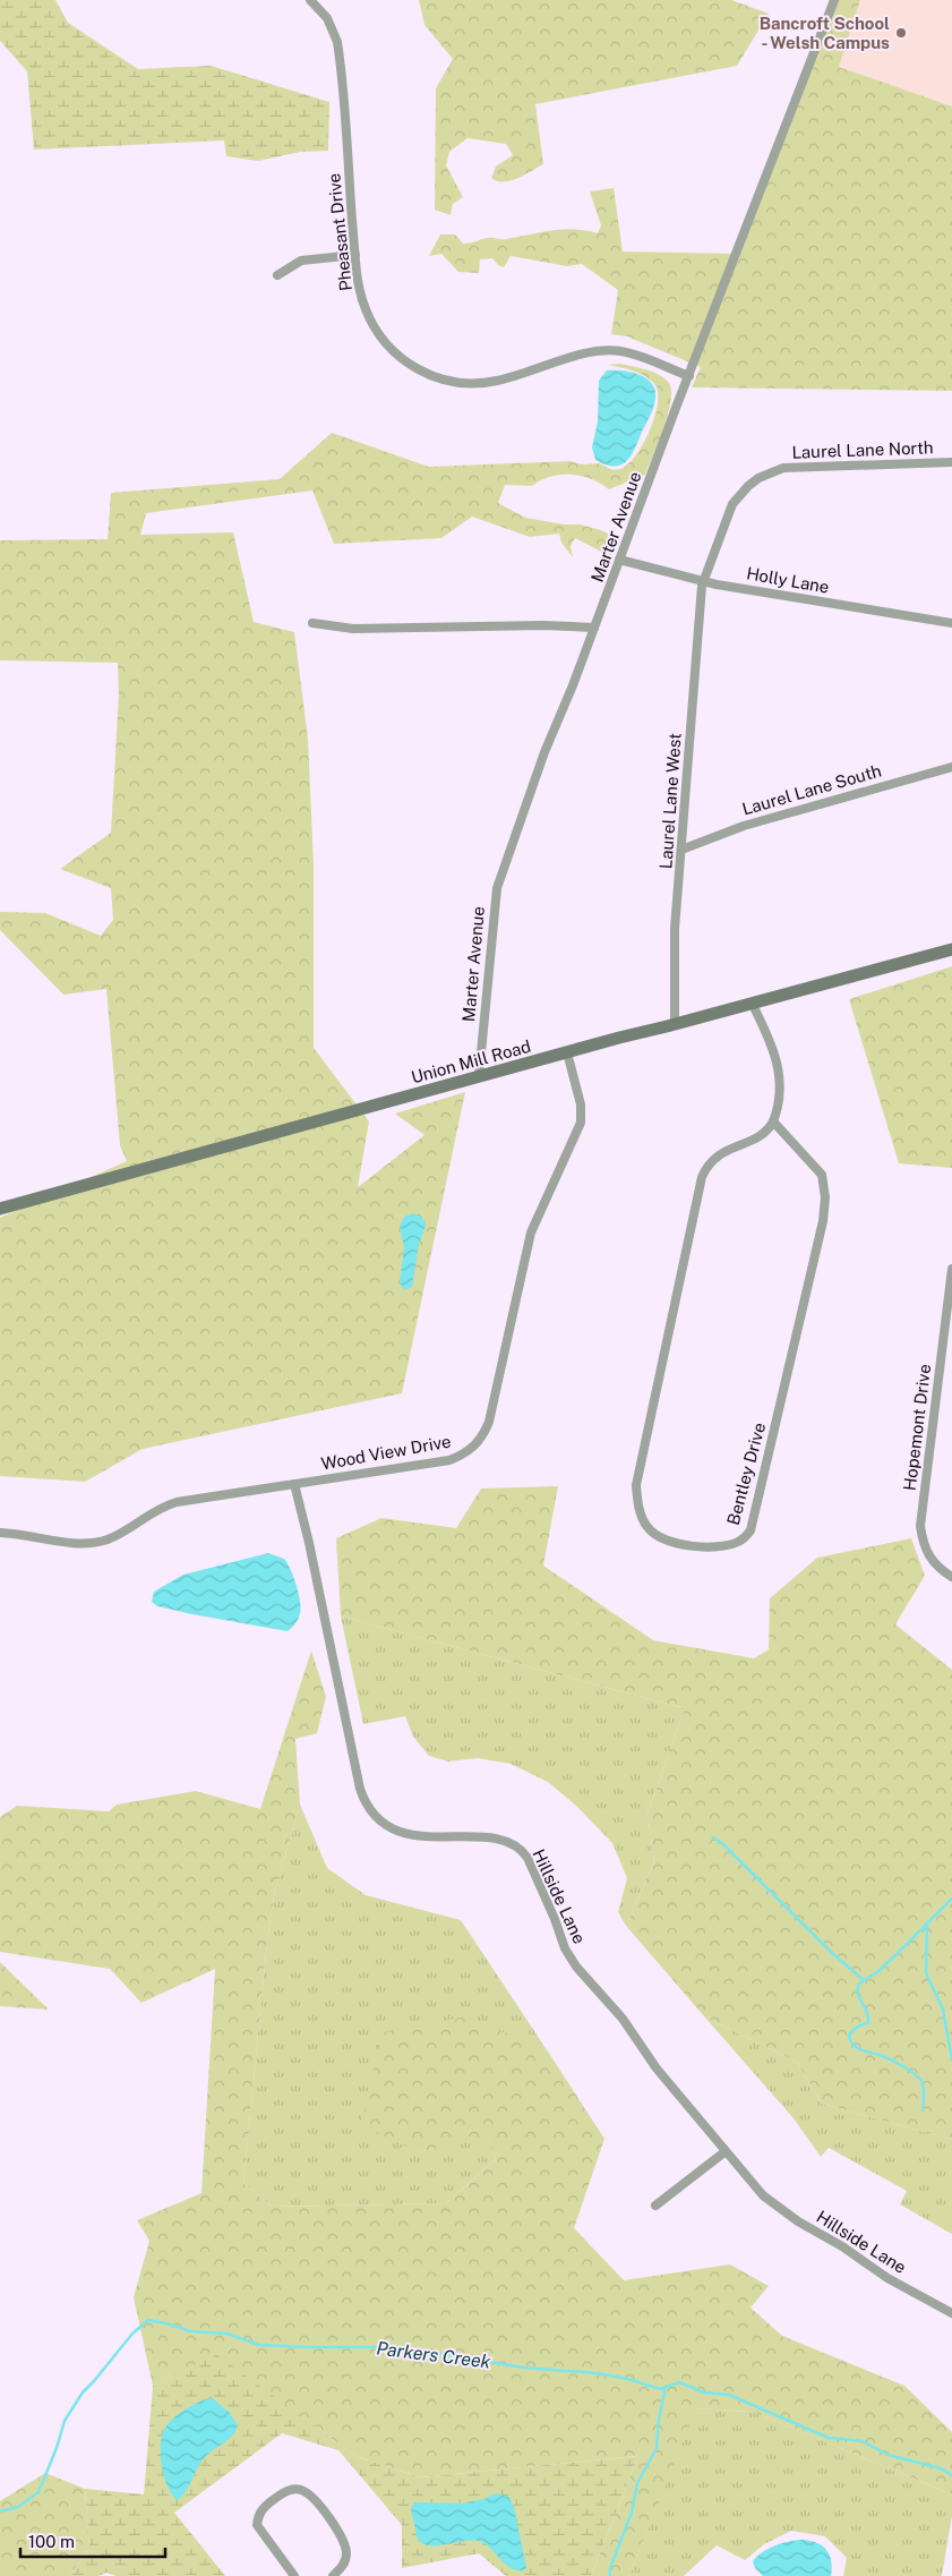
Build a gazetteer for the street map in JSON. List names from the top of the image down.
{
  "streets": {
    "street": [
      "Pheasant Drive",
      "Laurel Lane North",
      "Marter Avenue",
      "Holly Lane",
      "Laurel Lane South",
      "Laurel Lane West",
      "Union Mill Road",
      "Hopemont Drive",
      "Wood View Drive",
      "Bentley Drive",
      "Hillside Lane"
    ]
  },
  "crossings": [
    ["Pheasant Drive", "Marter Avenue"],
    ["Laurel Lane North", "Holly Lane"],
    ["Laurel Lane North", "Laurel Lane West"],
    ["Marter Avenue", "Holly Lane"],
    ["Marter Avenue", "Union Mill Road"],
    ["Holly Lane", "Laurel Lane West"],
    ["Laurel Lane South", "Laurel Lane West"],
    ["Laurel Lane West", "Union Mill Road"],
    ["Union Mill Road", "Wood View Drive"],
    ["Wood View Drive", "Hillside Lane"]
  ],
  "water": ["Parkers Creek"],
  "places": ["Bancroft School - Welsh Campus"],
  "scale_bar": "100 m"
}
